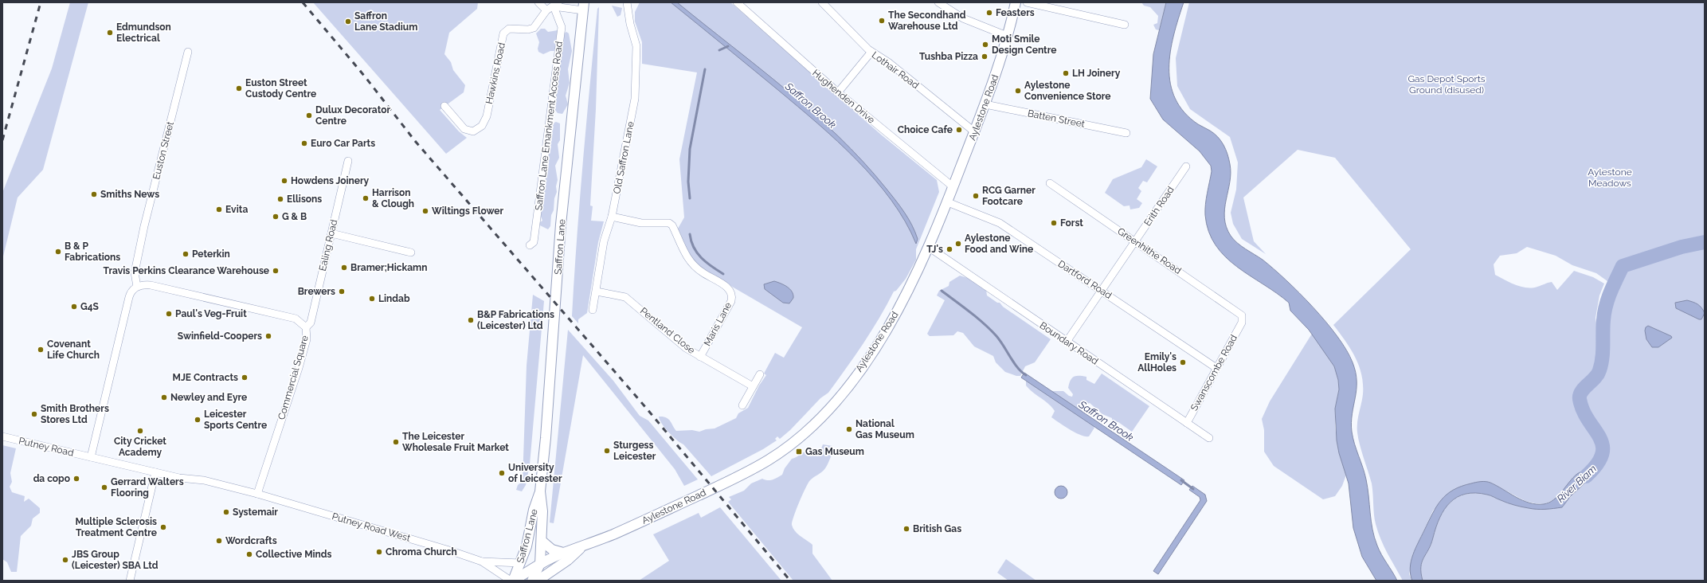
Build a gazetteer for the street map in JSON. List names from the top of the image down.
{
  "streets": {
    "main road": ["Aylestone Road", "Saffron Lane"],
    "street": [
      "Lothair Road",
      "Hawkins Road",
      "Hughenden Drive",
      "Batten Street",
      "Saffron Lane Emankment Access Road",
      "Euston Street",
      "Old Saffron Lane",
      "Erith Road",
      "Ealing Road",
      "Greenhithe Road",
      "Dartford Road",
      "Maris Lane",
      "Pentland Close",
      "Boundary Road",
      "Swanscombe Road",
      "Commercial Square",
      "Putney Road",
      "Putney Road West"
    ]
  },
  "crossings": [
    ["Lothair Road", "Aylestone Road"],
    ["Hawkins Road", "Saffron Lane Emankment Access Road"],
    ["Hughenden Drive", "Aylestone Road"],
    ["Aylestone Road", "Batten Street"],
    ["Aylestone Road", "Saffron Lane"],
    ["Aylestone Road", "Dartford Road"],
    ["Aylestone Road", "Boundary Road"],
    ["Aylestone Road", "Putney Road West"],
    ["Euston Street", "Commercial Square"],
    ["Old Saffron Lane", "Maris Lane"],
    ["Old Saffron Lane", "Pentland Close"],
    ["Erith Road", "Greenhithe Road"],
    ["Erith Road", "Dartford Road"],
    ["Erith Road", "Boundary Road"],
    ["Ealing Road", "Commercial Square"],
    ["Saffron Lane", "Putney Road West"],
    ["Greenhithe Road", "Swanscombe Road"],
    ["Dartford Road", "Swanscombe Road"],
    ["Maris Lane", "Pentland Close"],
    ["Boundary Road", "Swanscombe Road"],
    ["Commercial Square", "Putney Road West"]
  ],
  "water": ["Saffron Brook", "River Biam"],
  "parks": ["Gas Depot Sports Ground (disused)", "Aylestone Meadows"],
  "places": {
    "other": [
      "Feasters",
      "The Secondhand Warehouse Ltd",
      "Saffron Lane Stadium",
      "Edmundson Electrical",
      "Moti Smile Design Centre",
      "Tushba Pizza",
      "LH Joinery",
      "Euston Street Custody Centre",
      "Aylestone Convenience Store",
      "Dulux Decorator Centre",
      "Choice Cafe",
      "Euro Car Parts",
      "Howdens Joinery",
      "Smiths News",
      "RCG Garner Footcare",
      "Harrison & Clough",
      "Ellisons",
      "Evita",
      "Wiltings Flower",
      "G & B",
      "Forst",
      "Aylestone Food and Wine",
      "TJ's",
      "B & P Fabrications",
      "Peterkin",
      "Bramer;Hickamn",
      "Travis Perkins Clearance Warehouse",
      "Brewers",
      "Lindab",
      "G4S",
      "Paul's Veg-Fruit",
      "B&P Fabrications (Leicester) Ltd",
      "Swinfield-Coopers",
      "Covenant Life Church",
      "Emily's AllHoles",
      "MJE Contracts",
      "Newley and Eyre",
      "Smith Brothers Stores Ltd",
      "Leicester Sports Centre",
      "National Gas Museum",
      "City Cricket Academy",
      "The Leicester Wholesale Fruit Market",
      "Sturgess Leicester",
      "University of Leicester",
      "da copo",
      "Gerrard Walters Flooring",
      "Systemair",
      "Multiple Sclerosis Treatment Centre",
      "British Gas",
      "Wordcrafts",
      "Chroma Church",
      "Collective Minds",
      "JBS Group (Leicester) SBA Ltd"
    ],
    "transit": ["Gas Museum"]
  }
}
